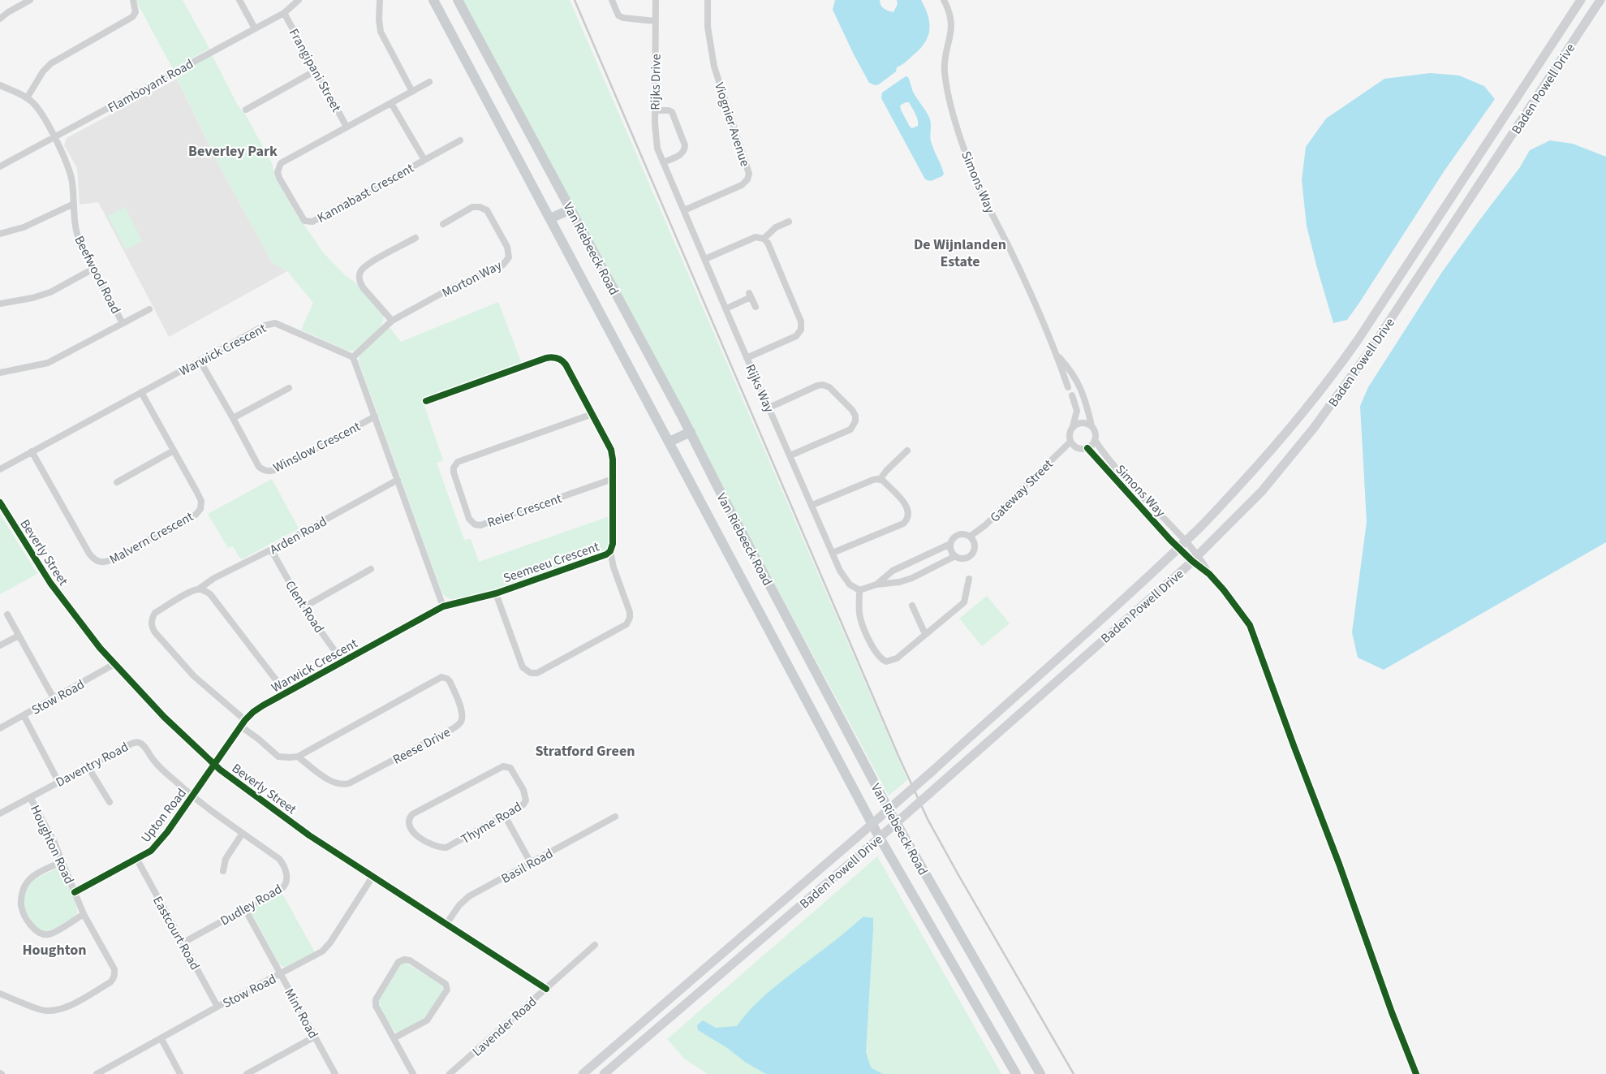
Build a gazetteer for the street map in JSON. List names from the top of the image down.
{
  "streets": {
    "main road": ["Baden Powell Drive", "Van Riebeeck Road"],
    "street": [
      "Frangipani Street",
      "Rijks Drive",
      "Flamboyant Road",
      "Viognier Avenue",
      "Simons Way",
      "Kannabast Crescent",
      "Beefwood Road",
      "Morton Way",
      "Warwick Crescent",
      "Rijks Way",
      "Winslow Crescent",
      "Gateway Street",
      "Reier Crescent",
      "Arden Road",
      "Malvern Crescent",
      "Beverly Street",
      "Seemeeu Crescent",
      "Clent Road",
      "Stow Road",
      "Reese Drive",
      "Daventry Road",
      "Upton Road",
      "Thyme Road",
      "Houghton Road",
      "Basil Road",
      "Dudley Road",
      "Eastcourt Road",
      "Mint Road",
      "Lavender Road"
    ]
  },
  "crossings": [
    ["Frangipani Street", "Flamboyant Road"],
    ["Frangipani Street", "Kannabast Crescent"],
    ["Rijks Drive", "Rijks Way"],
    ["Flamboyant Road", "Beefwood Road"],
    ["Baden Powell Drive", "Simons Way"],
    ["Viognier Avenue", "Rijks Way"],
    ["Simons Way", "Gateway Street"],
    ["Morton Way", "Warwick Crescent"],
    ["Warwick Crescent", "Winslow Crescent"],
    ["Warwick Crescent", "Arden Road"],
    ["Warwick Crescent", "Malvern Crescent"],
    ["Warwick Crescent", "Beverly Street"],
    ["Warwick Crescent", "Seemeeu Crescent"],
    ["Warwick Crescent", "Clent Road"],
    ["Warwick Crescent", "Upton Road"],
    ["Reier Crescent", "Seemeeu Crescent"],
    ["Arden Road", "Clent Road"],
    ["Beverly Street", "Stow Road"],
    ["Beverly Street", "Upton Road"],
    ["Beverly Street", "Basil Road"],
    ["Beverly Street", "Lavender Road"],
    ["Stow Road", "Eastcourt Road"],
    ["Stow Road", "Mint Road"],
    ["Daventry Road", "Upton Road"],
    ["Daventry Road", "Houghton Road"],
    ["Daventry Road", "Dudley Road"],
    ["Upton Road", "Houghton Road"],
    ["Upton Road", "Dudley Road"],
    ["Upton Road", "Eastcourt Road"],
    ["Dudley Road", "Eastcourt Road"],
    ["Dudley Road", "Mint Road"]
  ],
  "districts": [
    "Beverley Park",
    "De Wijnlanden Estate",
    "Stratford Green",
    "Houghton"
  ]
}
